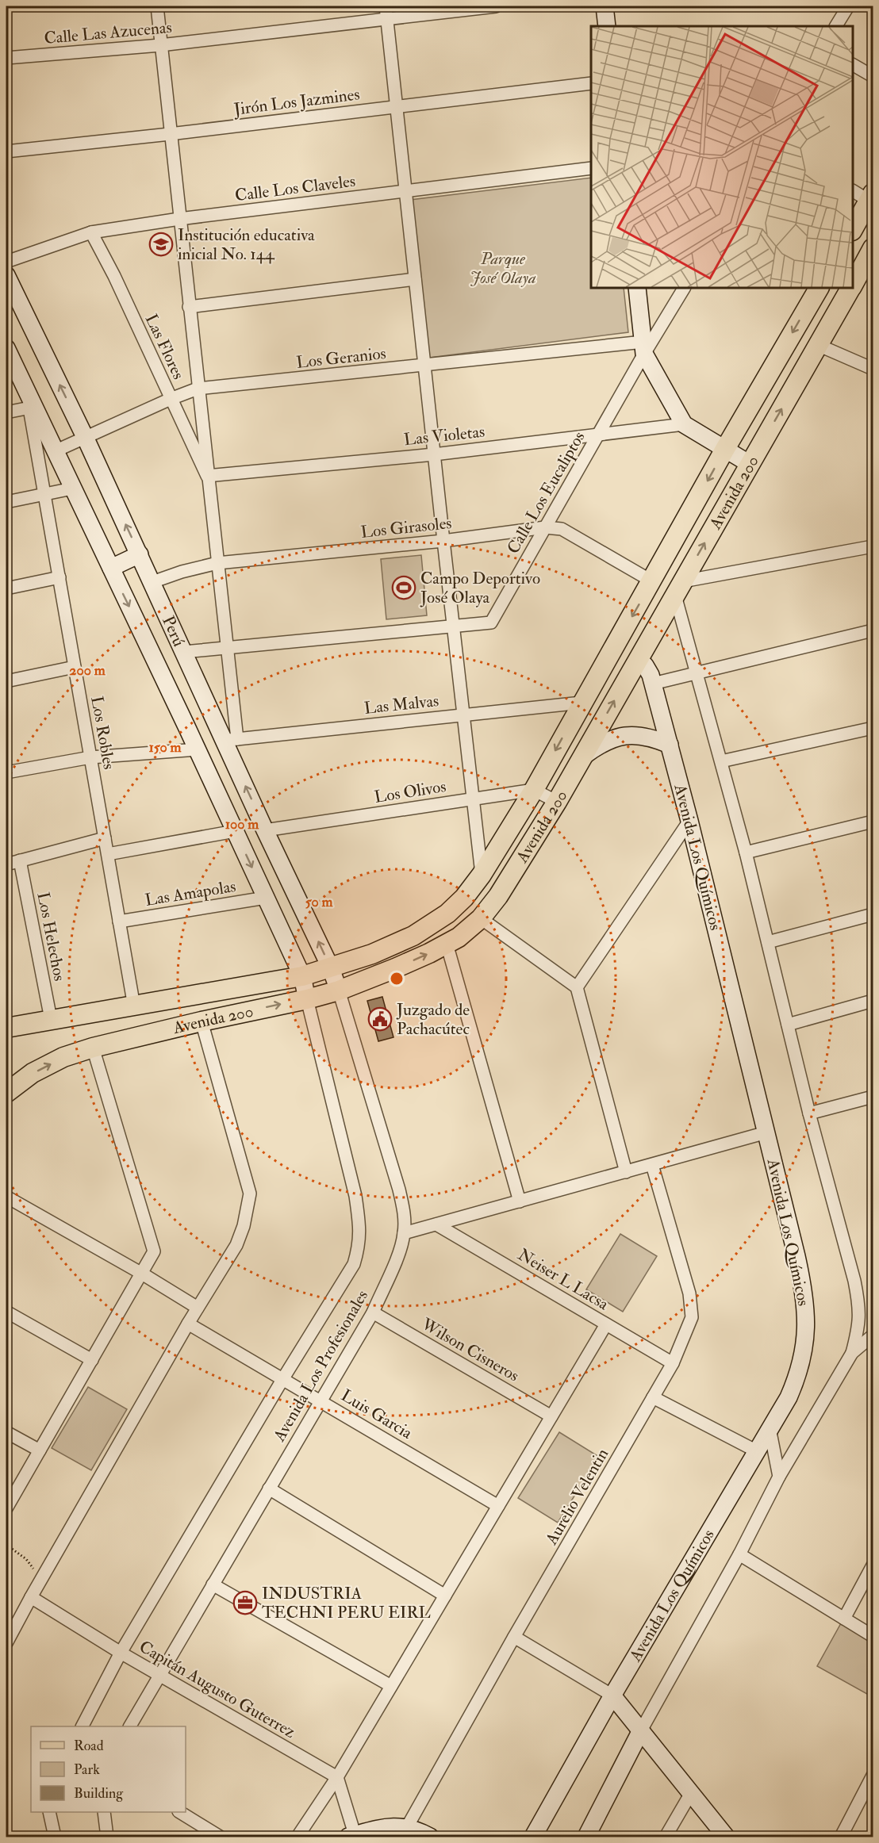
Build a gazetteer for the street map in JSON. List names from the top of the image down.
{
  "streets": {
    "main road": ["Avenida 200", "Perú", "Avenida Los Químicos"],
    "street": [
      "Calle Las Azucenas",
      "Jirón Los Jazmines",
      "Calle Los Claveles",
      "Las Flores",
      "Los Geranios",
      "Las Violetas",
      "Calle Los Eucaliptos",
      "Los Girasoles",
      "Las Malvas",
      "Los Robles",
      "Los Olivos",
      "Las Amapolas",
      "Los Helechos",
      "Neiser L Lacsa",
      "Wilson Cisneros",
      "Avenida Los Profesionales",
      "Luis Garcia",
      "Aurelio Velentin",
      "Capitán Augusto Guterrez"
    ]
  },
  "crossings": [
    ["Calle Los Claveles", "Las Flores"],
    ["Las Flores", "Los Geranios"],
    ["Las Flores", "Las Violetas"],
    ["Los Geranios", "Calle Los Eucaliptos"],
    ["Los Geranios", "Perú"],
    ["Las Violetas", "Calle Los Eucaliptos"],
    ["Calle Los Eucaliptos", "Los Girasoles"],
    ["Calle Los Eucaliptos", "Perú"],
    ["Avenida 200", "Los Girasoles"],
    ["Avenida 200", "Perú"],
    ["Avenida 200", "Las Malvas"],
    ["Avenida 200", "Los Robles"],
    ["Avenida 200", "Los Olivos"],
    ["Avenida 200", "Avenida Los Químicos"],
    ["Avenida 200", "Los Helechos"],
    ["Avenida 200", "Avenida Los Profesionales"],
    ["Los Girasoles", "Perú"],
    ["Perú", "Las Malvas"],
    ["Perú", "Los Robles"],
    ["Perú", "Los Olivos"],
    ["Perú", "Las Amapolas"],
    ["Perú", "Avenida Los Profesionales"],
    ["Los Robles", "Las Amapolas"],
    ["Neiser L Lacsa", "Aurelio Velentin"],
    ["Wilson Cisneros", "Avenida Los Profesionales"],
    ["Avenida Los Profesionales", "Luis Garcia"],
    ["Avenida Los Profesionales", "Capitán Augusto Guterrez"]
  ],
  "parks": ["Parque José Olaya"],
  "places": {
    "school or university": ["Institución educativa inicial No. 144"],
    "sports": ["Campo Deportivo José Olaya"],
    "public building": ["Juzgado de Pachacútec"],
    "office": ["INDUSTRIA TECHNI PERU EIRL"]
  },
  "legend": ["Road", "Park", "Building"],
  "rings": [
    "200 m",
    "150 m",
    "100 m",
    "50 m"
  ]
}
